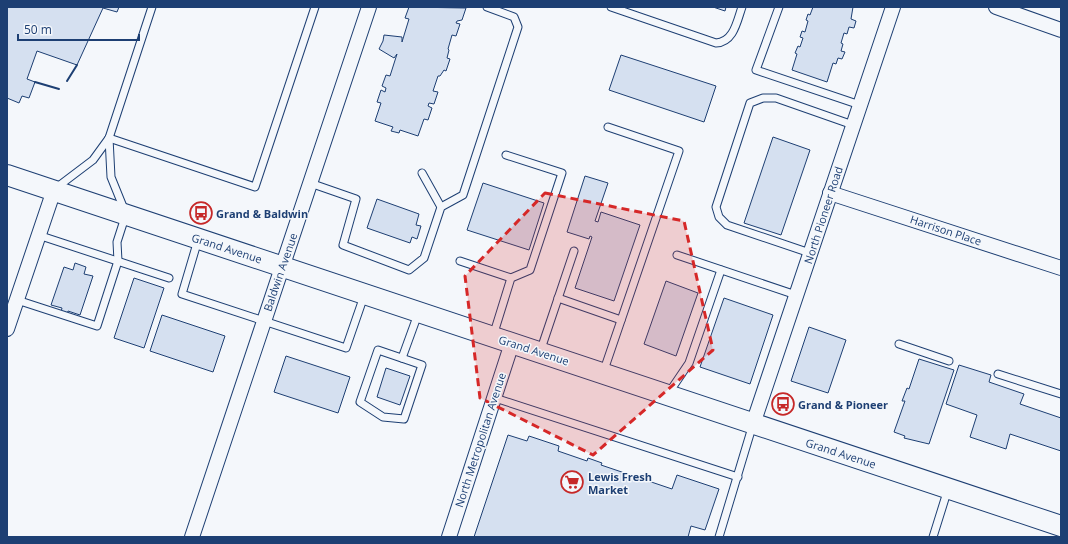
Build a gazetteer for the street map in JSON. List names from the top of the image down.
{
  "streets": {
    "main road": ["Grand Avenue"],
    "street": [
      "North Pioneer Road",
      "Harrison Place",
      "Baldwin Avenue",
      "North Metropolitan Avenue"
    ]
  },
  "crossings": [
    ["North Pioneer Road", "Harrison Place"],
    ["North Pioneer Road", "Grand Avenue"],
    ["Grand Avenue", "Baldwin Avenue"],
    ["Grand Avenue", "North Metropolitan Avenue"]
  ],
  "places": {
    "bus stop": ["Grand & Baldwin", "Grand & Pioneer"],
    "supermarket": ["Lewis Fresh Market"]
  },
  "scale_bar": "50 m"
}
